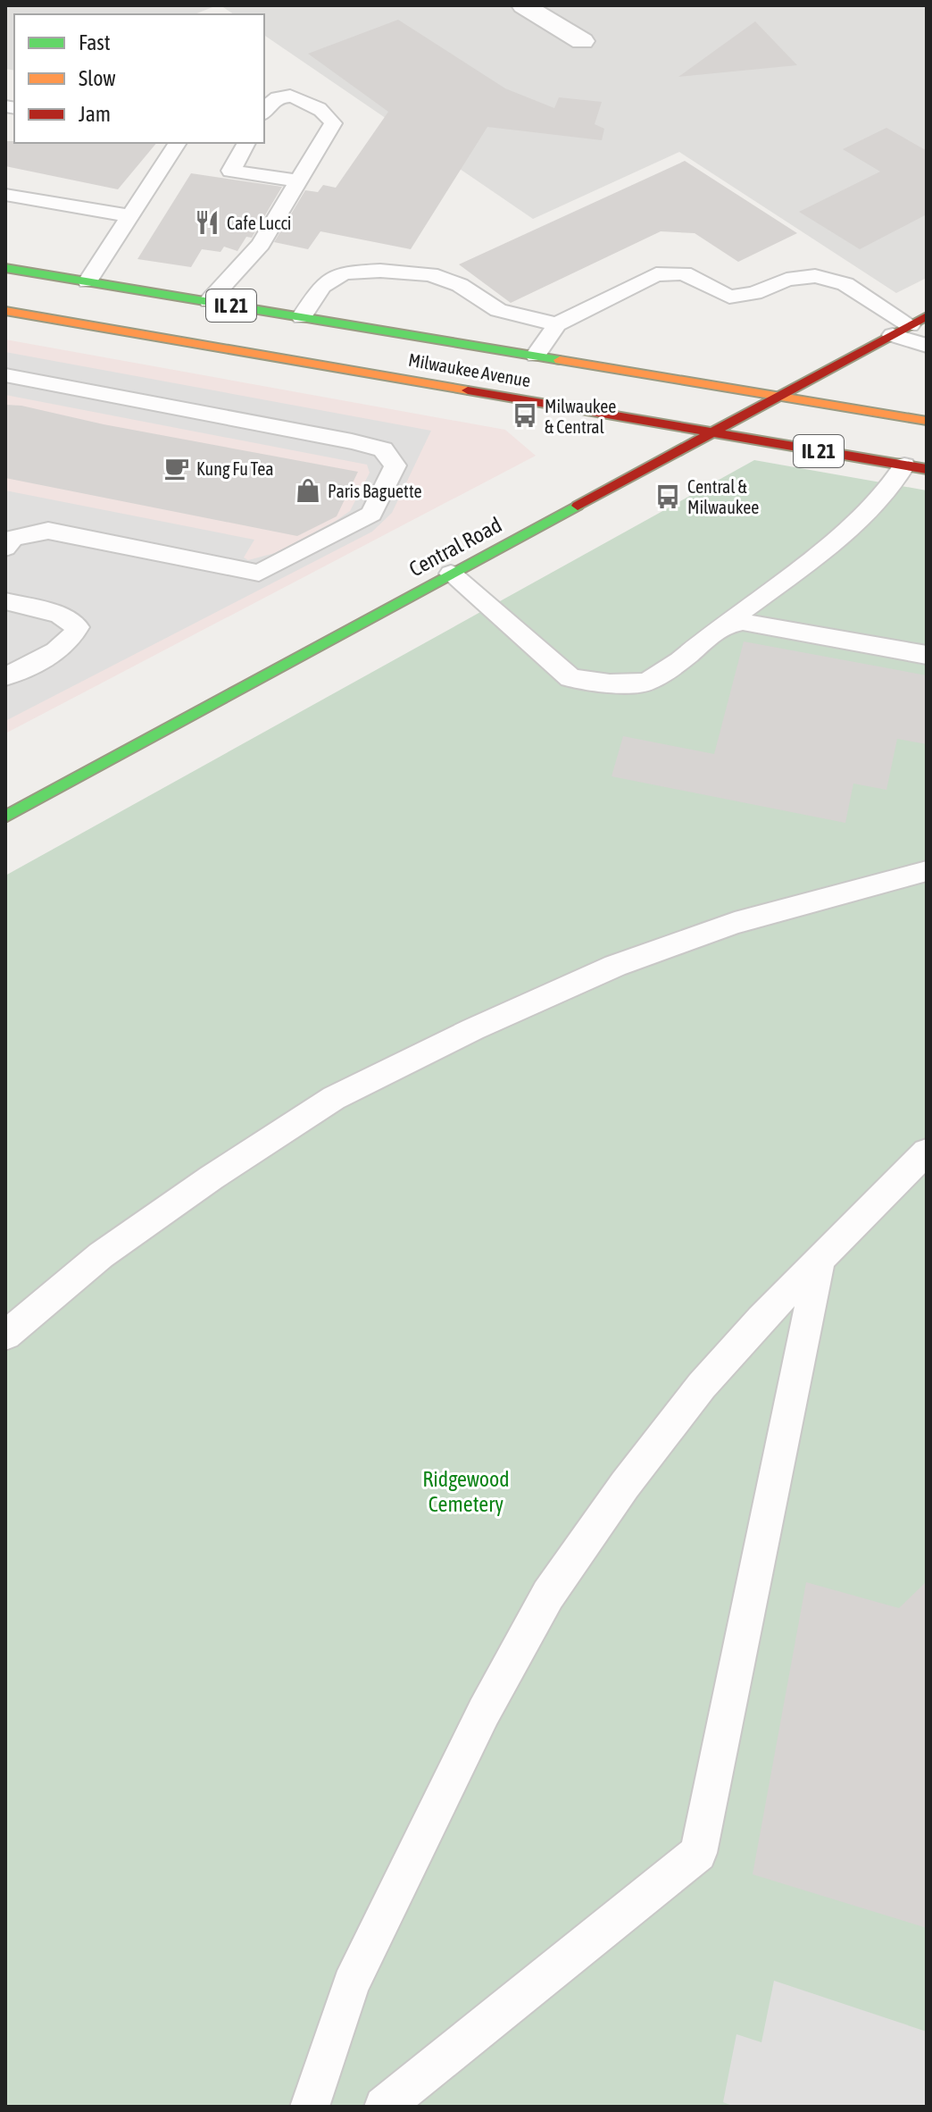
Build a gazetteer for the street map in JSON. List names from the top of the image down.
{
  "streets": {
    "main road": ["IL 21", "Milwaukee Avenue", "Central Road"]
  },
  "crossings": [
    ["Milwaukee Avenue", "Central Road"]
  ],
  "parks": ["Ridgewood Cemetery"],
  "places": {
    "restaurant": ["Cafe Lucci"],
    "bus stop": ["Milwaukee & Central", "Central & Milwaukee"],
    "cafe": ["Kung Fu Tea"],
    "shop": ["Paris Baguette"]
  },
  "legend": ["Fast", "Slow", "Jam"]
}
